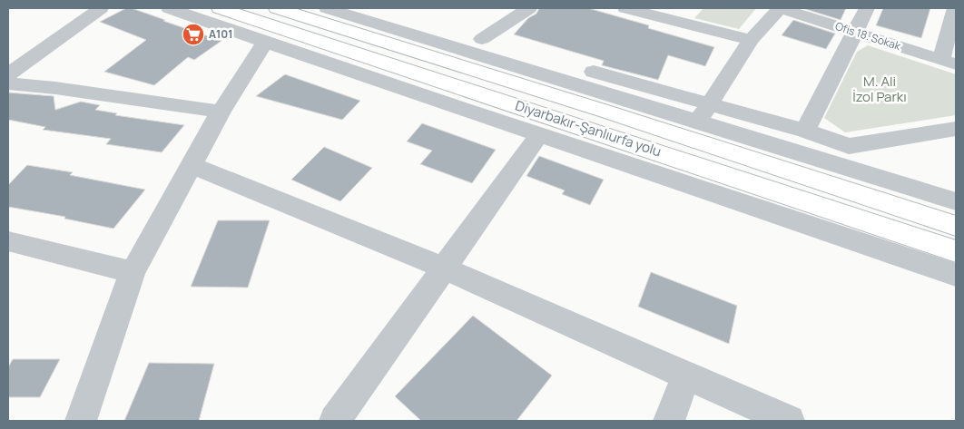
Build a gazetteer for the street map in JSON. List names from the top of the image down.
{
  "streets": {
    "highway": ["Diyarbakır-Şanlıurfa yolu"],
    "street": ["Ofis 18. Sokak"]
  },
  "parks": ["M. Ali İzol Parkı"],
  "places": {
    "supermarket": ["A101"]
  }
}
